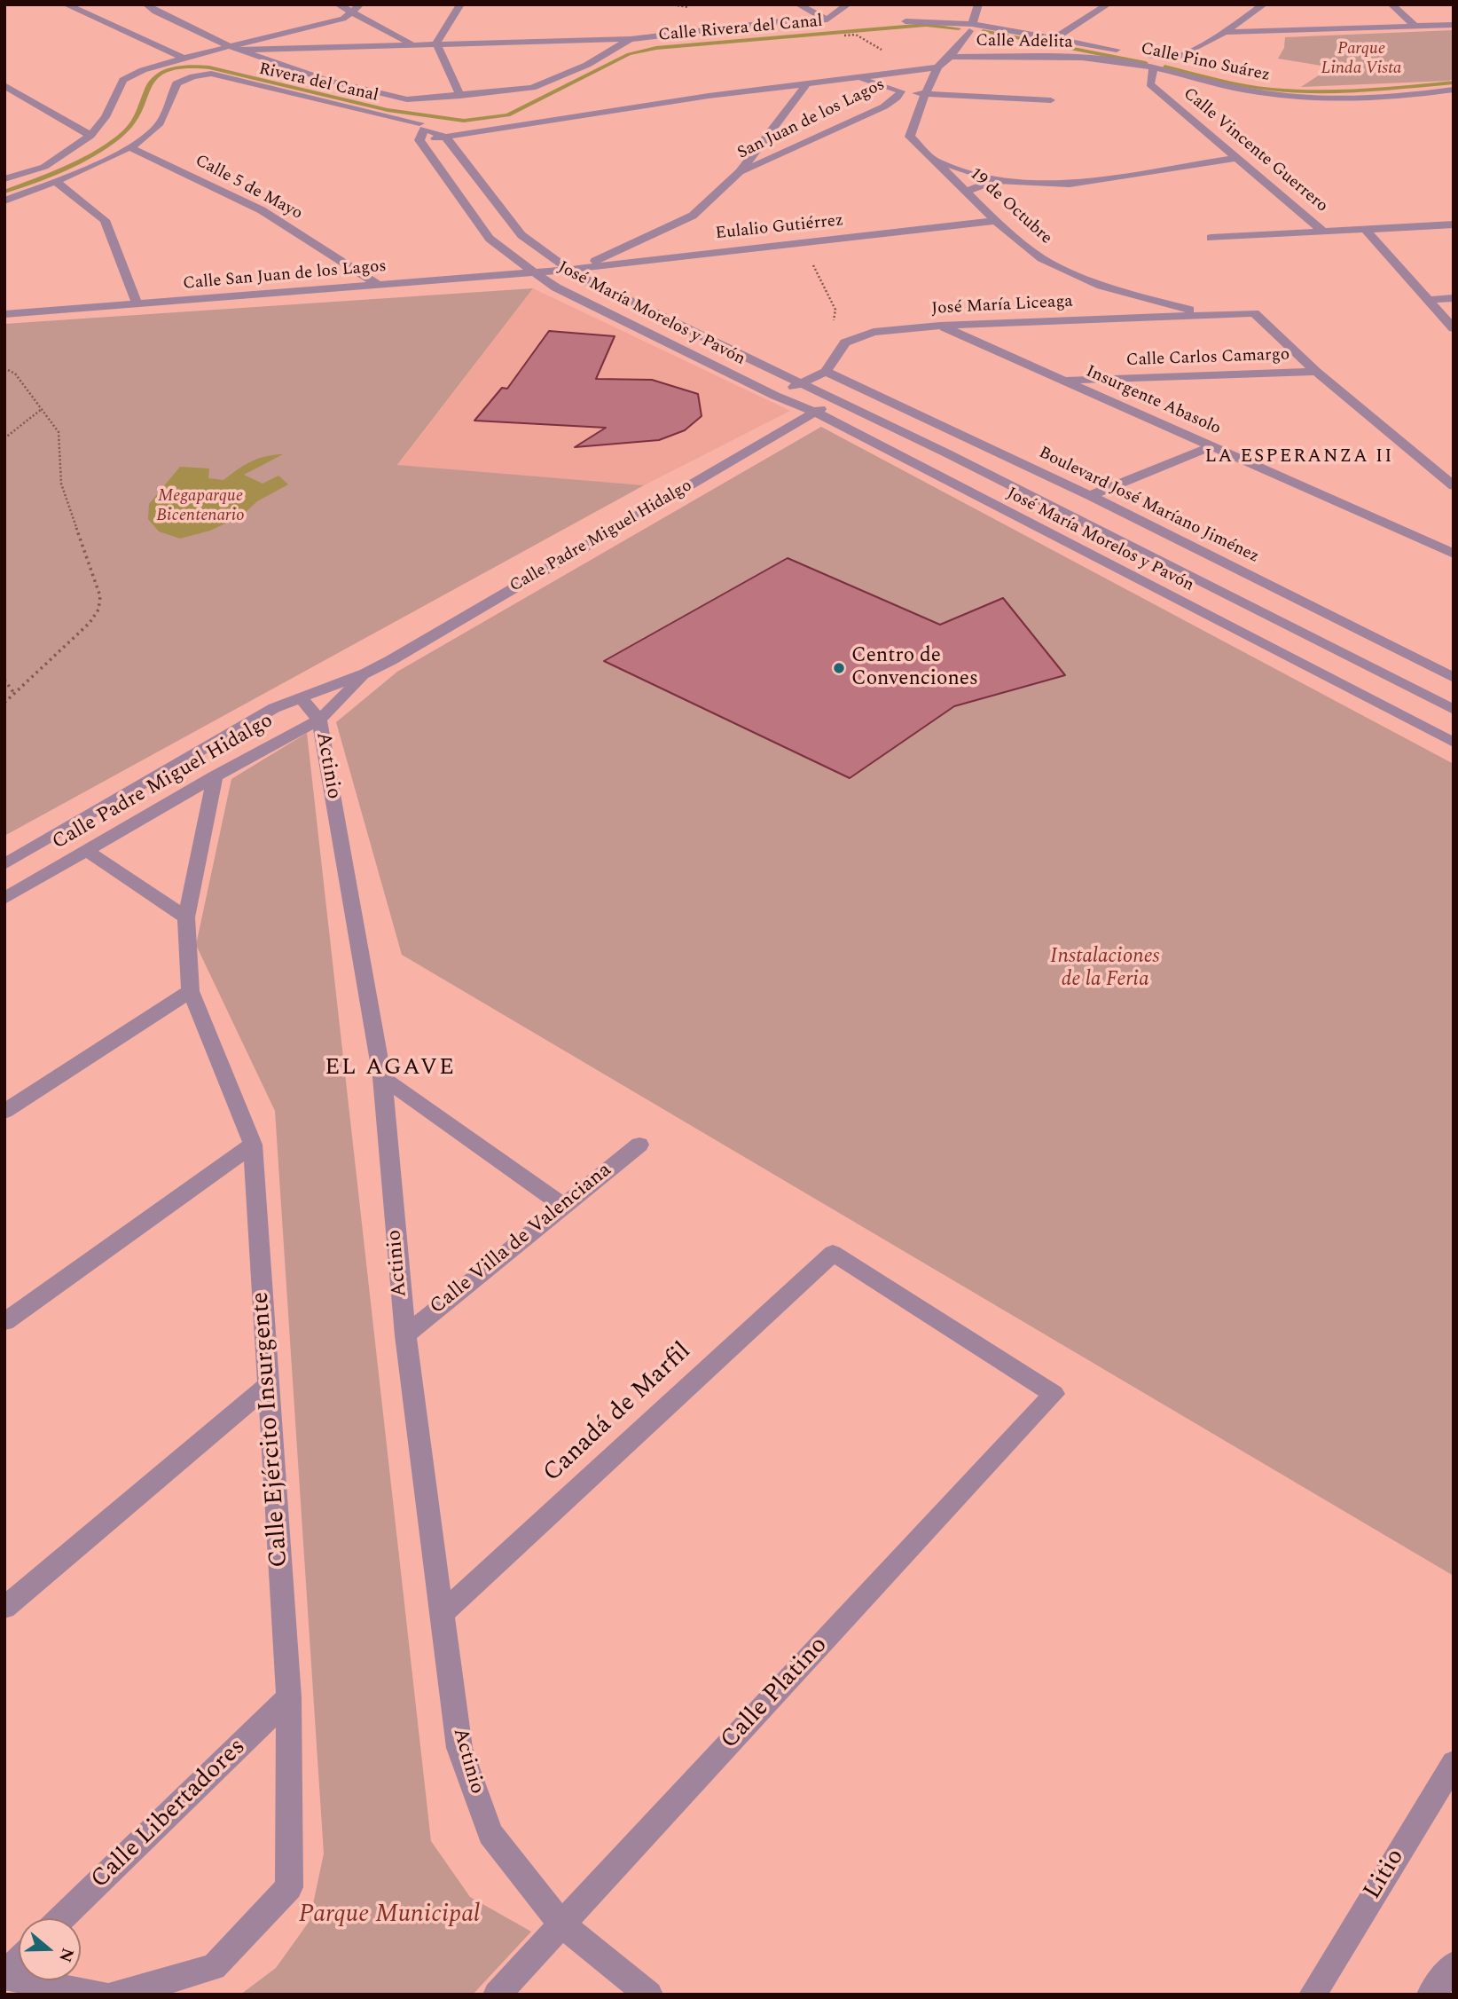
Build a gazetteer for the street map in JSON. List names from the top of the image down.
{
  "streets": {
    "street": [
      "Calle Rivera del Canal",
      "Calle Adelita",
      "Calle Pino Suárez",
      "Rivera del Canal",
      "San Juan de los Lagos",
      "Calle Vincente Guerrero",
      "Calle 5 de Mayo",
      "19 de Octubre",
      "Eulalio Gutiérrez",
      "Calle San Juan de los Lagos",
      "José María Liceaga",
      "José María Morelos y Pavón",
      "Calle Carlos Camargo",
      "Insurgente Abasolo",
      "Boulevard José Maríano Jiménez",
      "Calle Padre Miguel Hidalgo",
      "Actinio",
      "Calle Villa de Valenciana",
      "Canadá de Marfil",
      "Calle Ejército Insurgente",
      "Calle Platino",
      "Calle Libertadores",
      "Litio"
    ]
  },
  "crossings": [
    ["Calle Rivera del Canal", "José María Morelos y Pavón"],
    ["Calle Adelita", "Calle Pino Suárez"],
    ["Calle Pino Suárez", "Calle Vincente Guerrero"],
    ["Rivera del Canal", "Calle 5 de Mayo"],
    ["Rivera del Canal", "José María Morelos y Pavón"],
    ["San Juan de los Lagos", "Eulalio Gutiérrez"],
    ["San Juan de los Lagos", "Calle San Juan de los Lagos"],
    ["San Juan de los Lagos", "José María Morelos y Pavón"],
    ["Calle 5 de Mayo", "Calle San Juan de los Lagos"],
    ["19 de Octubre", "Eulalio Gutiérrez"],
    ["19 de Octubre", "José María Liceaga"],
    ["Eulalio Gutiérrez", "Calle San Juan de los Lagos"],
    ["Eulalio Gutiérrez", "José María Morelos y Pavón"],
    ["Calle San Juan de los Lagos", "José María Morelos y Pavón"],
    ["José María Liceaga", "José María Morelos y Pavón"],
    ["José María Liceaga", "Calle Carlos Camargo"],
    ["José María Liceaga", "Insurgente Abasolo"],
    ["José María Liceaga", "Boulevard José Maríano Jiménez"],
    ["José María Morelos y Pavón", "Calle Padre Miguel Hidalgo"],
    ["Calle Carlos Camargo", "Insurgente Abasolo"],
    ["Calle Padre Miguel Hidalgo", "Actinio"],
    ["Calle Padre Miguel Hidalgo", "Calle Ejército Insurgente"],
    ["Actinio", "Calle Villa de Valenciana"],
    ["Actinio", "Canadá de Marfil"],
    ["Actinio", "Calle Platino"],
    ["Canadá de Marfil", "Calle Platino"],
    ["Calle Ejército Insurgente", "Calle Libertadores"]
  ],
  "districts": ["LA ESPERANZA II", "EL AGAVE"],
  "parks": [
    "Parque Linda Vista",
    "Megaparque Bicentenario",
    "Instalaciones de la Feria",
    "Parque Municipal"
  ],
  "places": ["Centro de Convenciones"],
  "north": "right"
}
